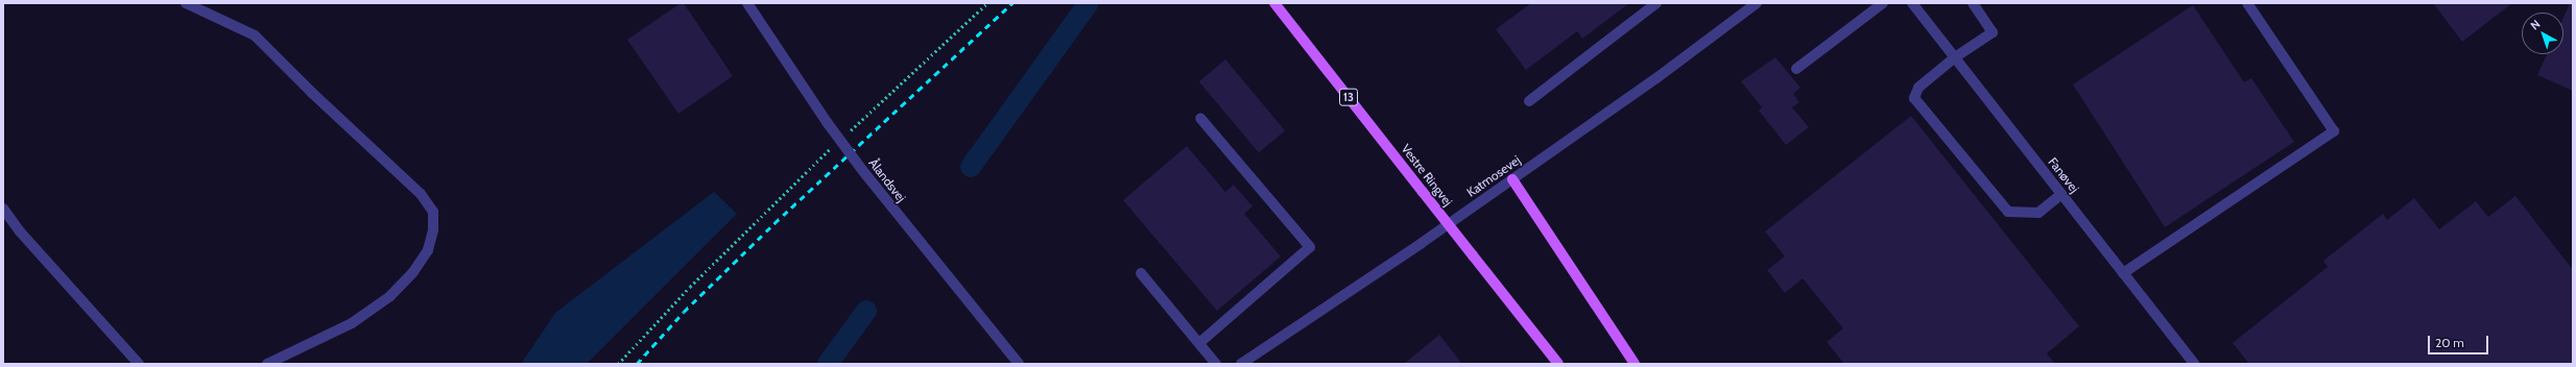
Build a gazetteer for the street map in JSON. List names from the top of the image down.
{
  "streets": {
    "main road": ["13", "Vestre Ringvej"],
    "street": ["Fanøvej", "Katmosevej", "Ålandsvej"]
  },
  "scale_bar": "20 m",
  "north": "top left"
}
